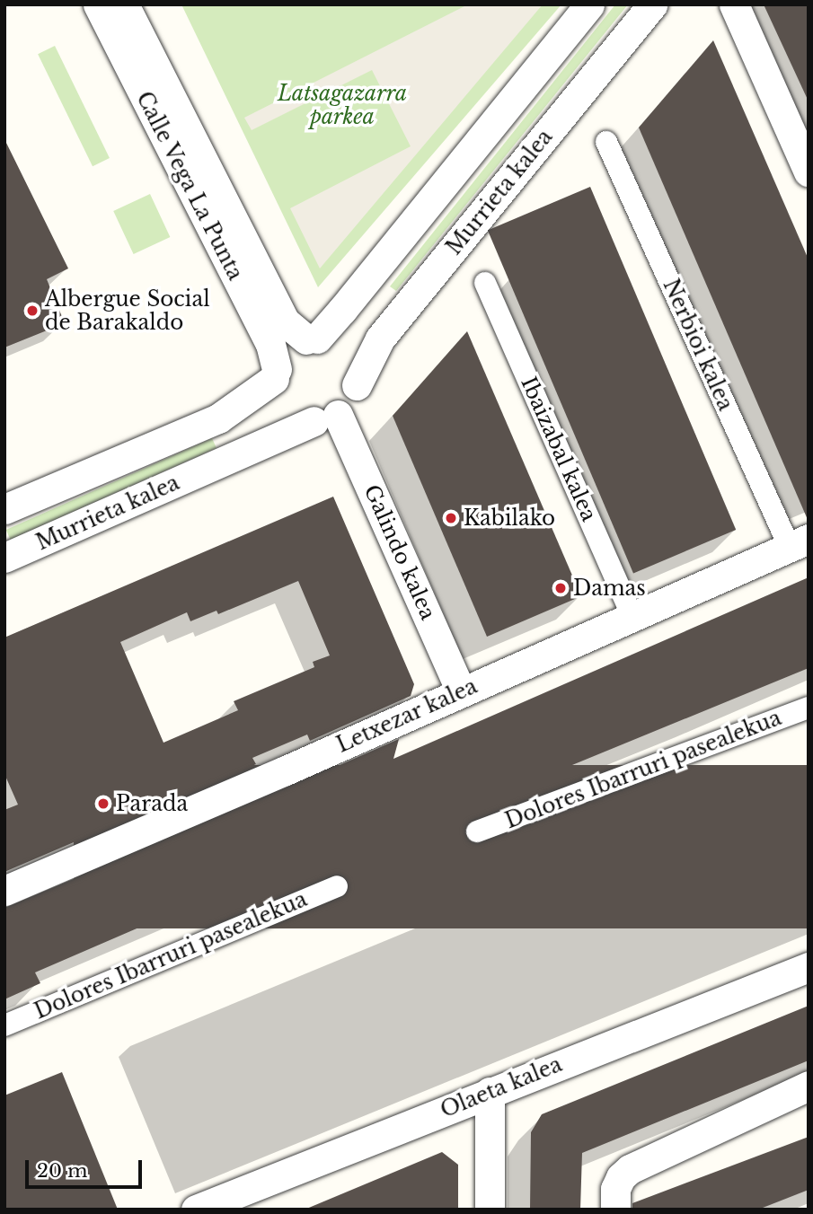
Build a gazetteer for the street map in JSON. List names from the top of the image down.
{
  "streets": {
    "street": [
      "Calle Vega La Punta",
      "Murrieta kalea",
      "Nerbioi kalea",
      "Ibaizabal kalea",
      "Galindo kalea",
      "Letxezar kalea",
      "Dolores Ibarruri pasealekua",
      "Olaeta kalea"
    ]
  },
  "crossings": [
    ["Calle Vega La Punta", "Murrieta kalea"],
    ["Calle Vega La Punta", "Galindo kalea"],
    ["Murrieta kalea", "Galindo kalea"],
    ["Nerbioi kalea", "Letxezar kalea"],
    ["Ibaizabal kalea", "Letxezar kalea"],
    ["Galindo kalea", "Letxezar kalea"]
  ],
  "parks": ["Latsagazarra parkea"],
  "places": [
    "Albergue Social de Barakaldo",
    "Kabilako",
    "Damas",
    "Parada"
  ],
  "scale_bar": "20 m"
}
